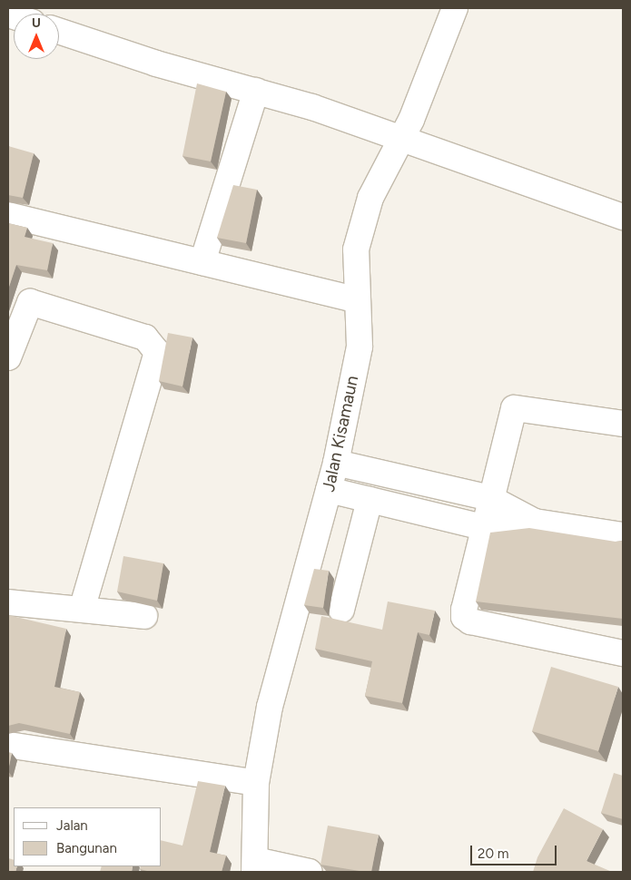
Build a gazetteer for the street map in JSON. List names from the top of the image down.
{
  "streets": {
    "street": ["Jalan Kisamaun"]
  },
  "legend": ["Jalan", "Bangunan"],
  "scale_bar": "20 m",
  "north": "top"
}
